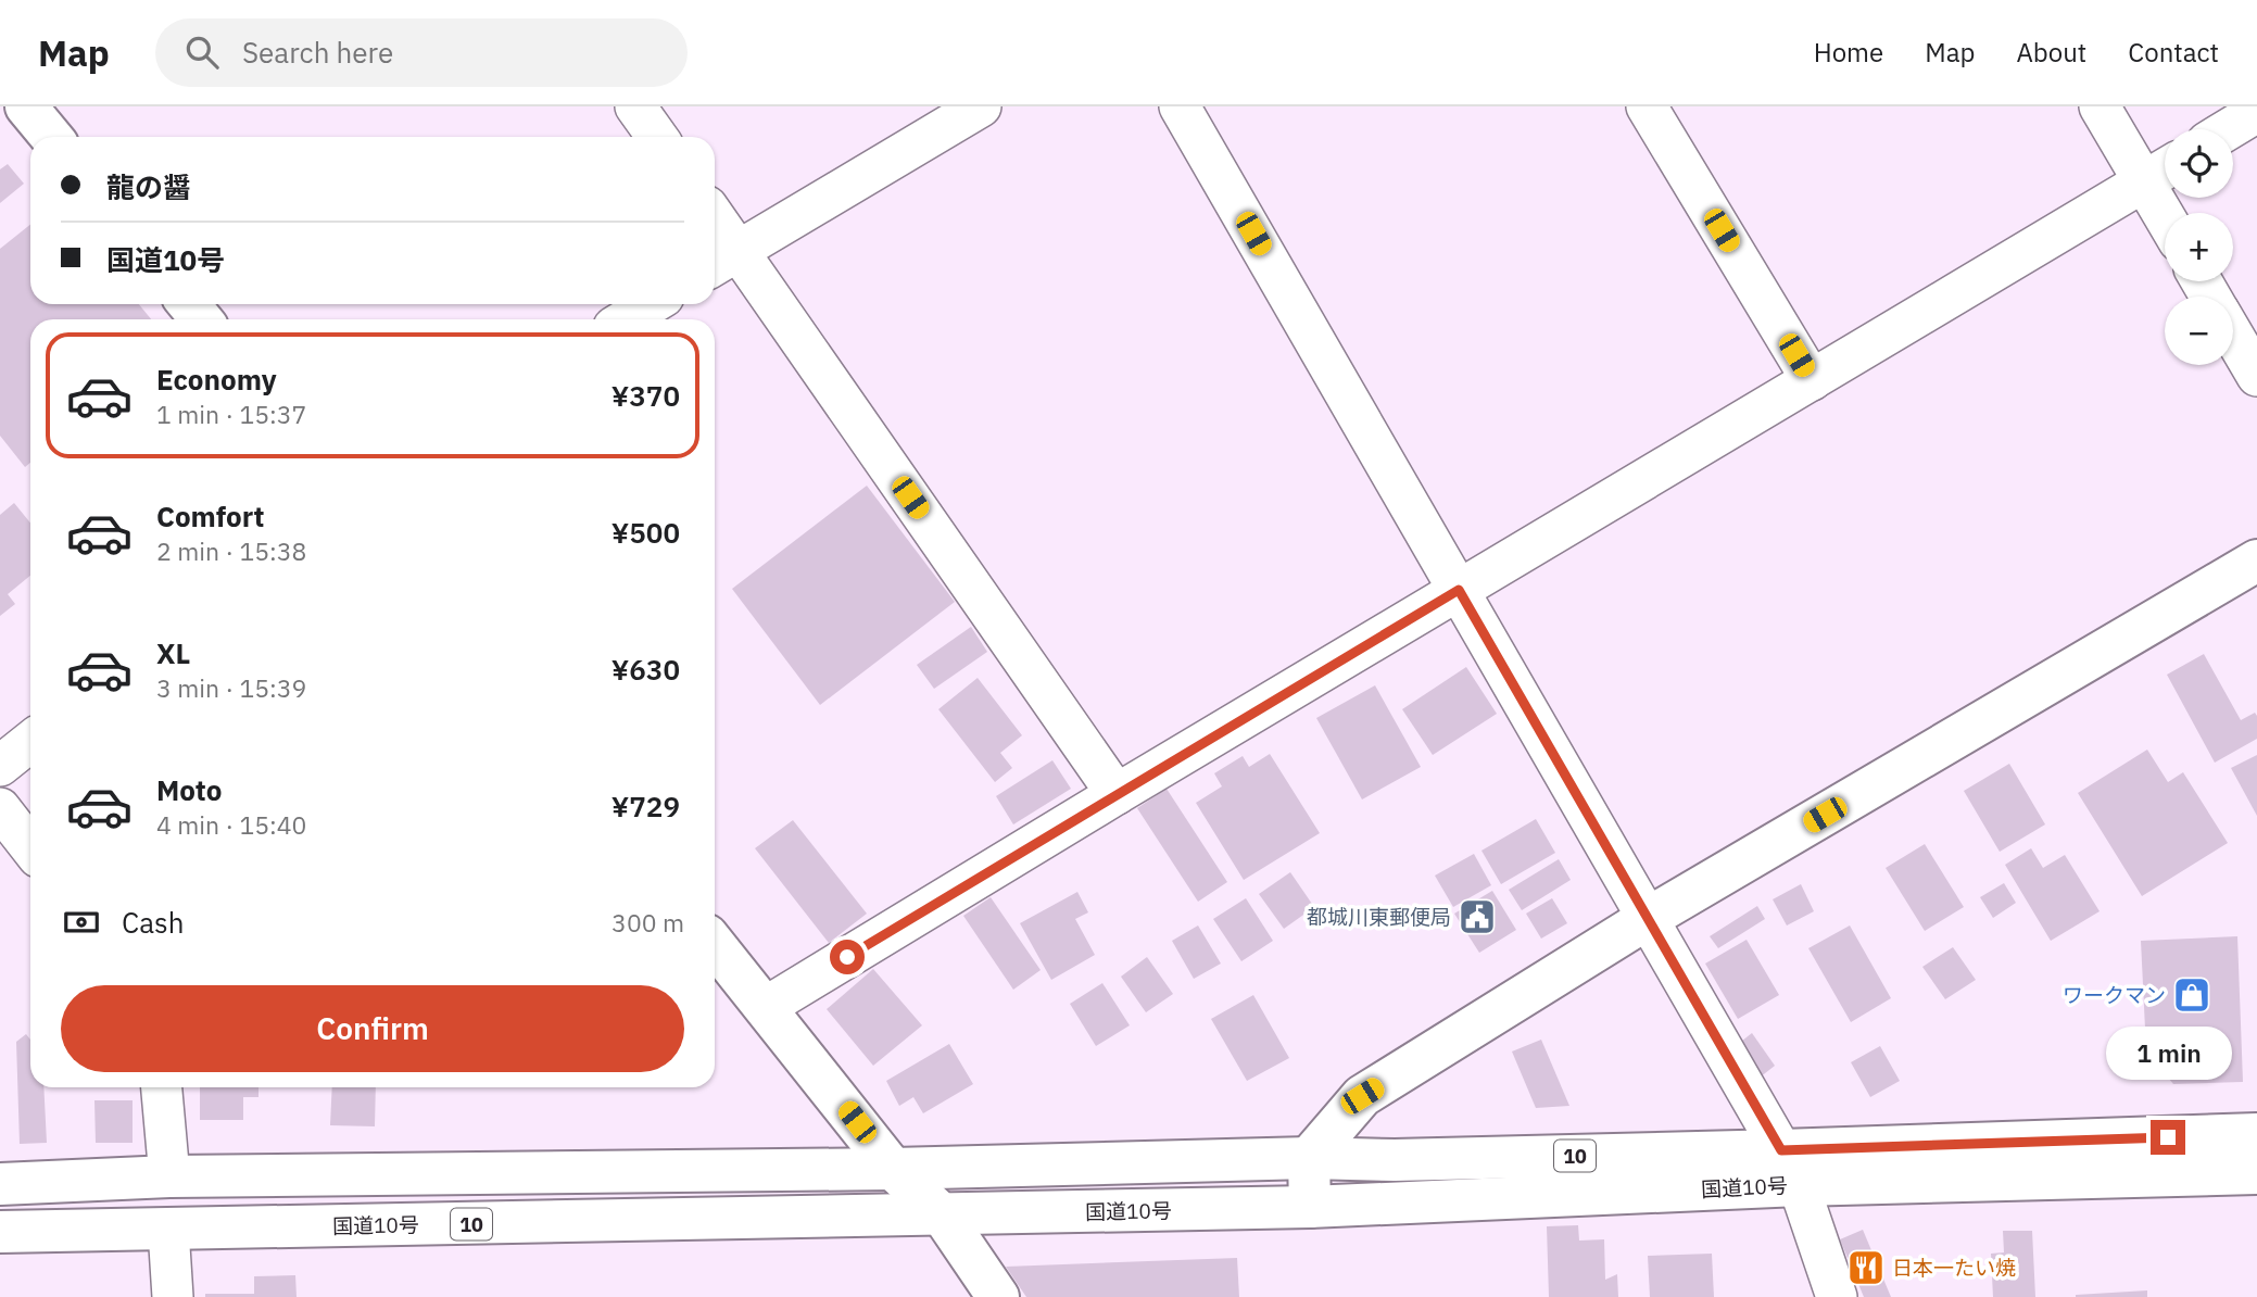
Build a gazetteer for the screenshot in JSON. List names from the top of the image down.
{
  "streets": {
    "main road": ["10", "国道10号"]
  },
  "places": {
    "public building": ["都城川東郵便局"],
    "shop": ["ワークマン"],
    "restaurant": ["日本一たい焼"]
  },
  "page": {
    "header": "Map",
    "search": "Search here",
    "nav": [
      "Home",
      "Map",
      "About",
      "Contact"
    ],
    "map_buttons": ["+", "−"],
    "banner": ["龍の醤", "国道10号"],
    "list": [
      {
        "name": "Economy",
        "note": "1 min · 15:37",
        "value": "¥370"
      },
      {
        "name": "Comfort",
        "note": "2 min · 15:38",
        "value": "¥500"
      },
      {
        "name": "XL",
        "note": "3 min · 15:39",
        "value": "¥630"
      },
      {
        "name": "Moto",
        "note": "4 min · 15:40",
        "value": "¥729"
      }
    ],
    "pay": ["Cash", "300 m"],
    "buttons": "Confirm",
    "bubble": "1 min"
  }
}
